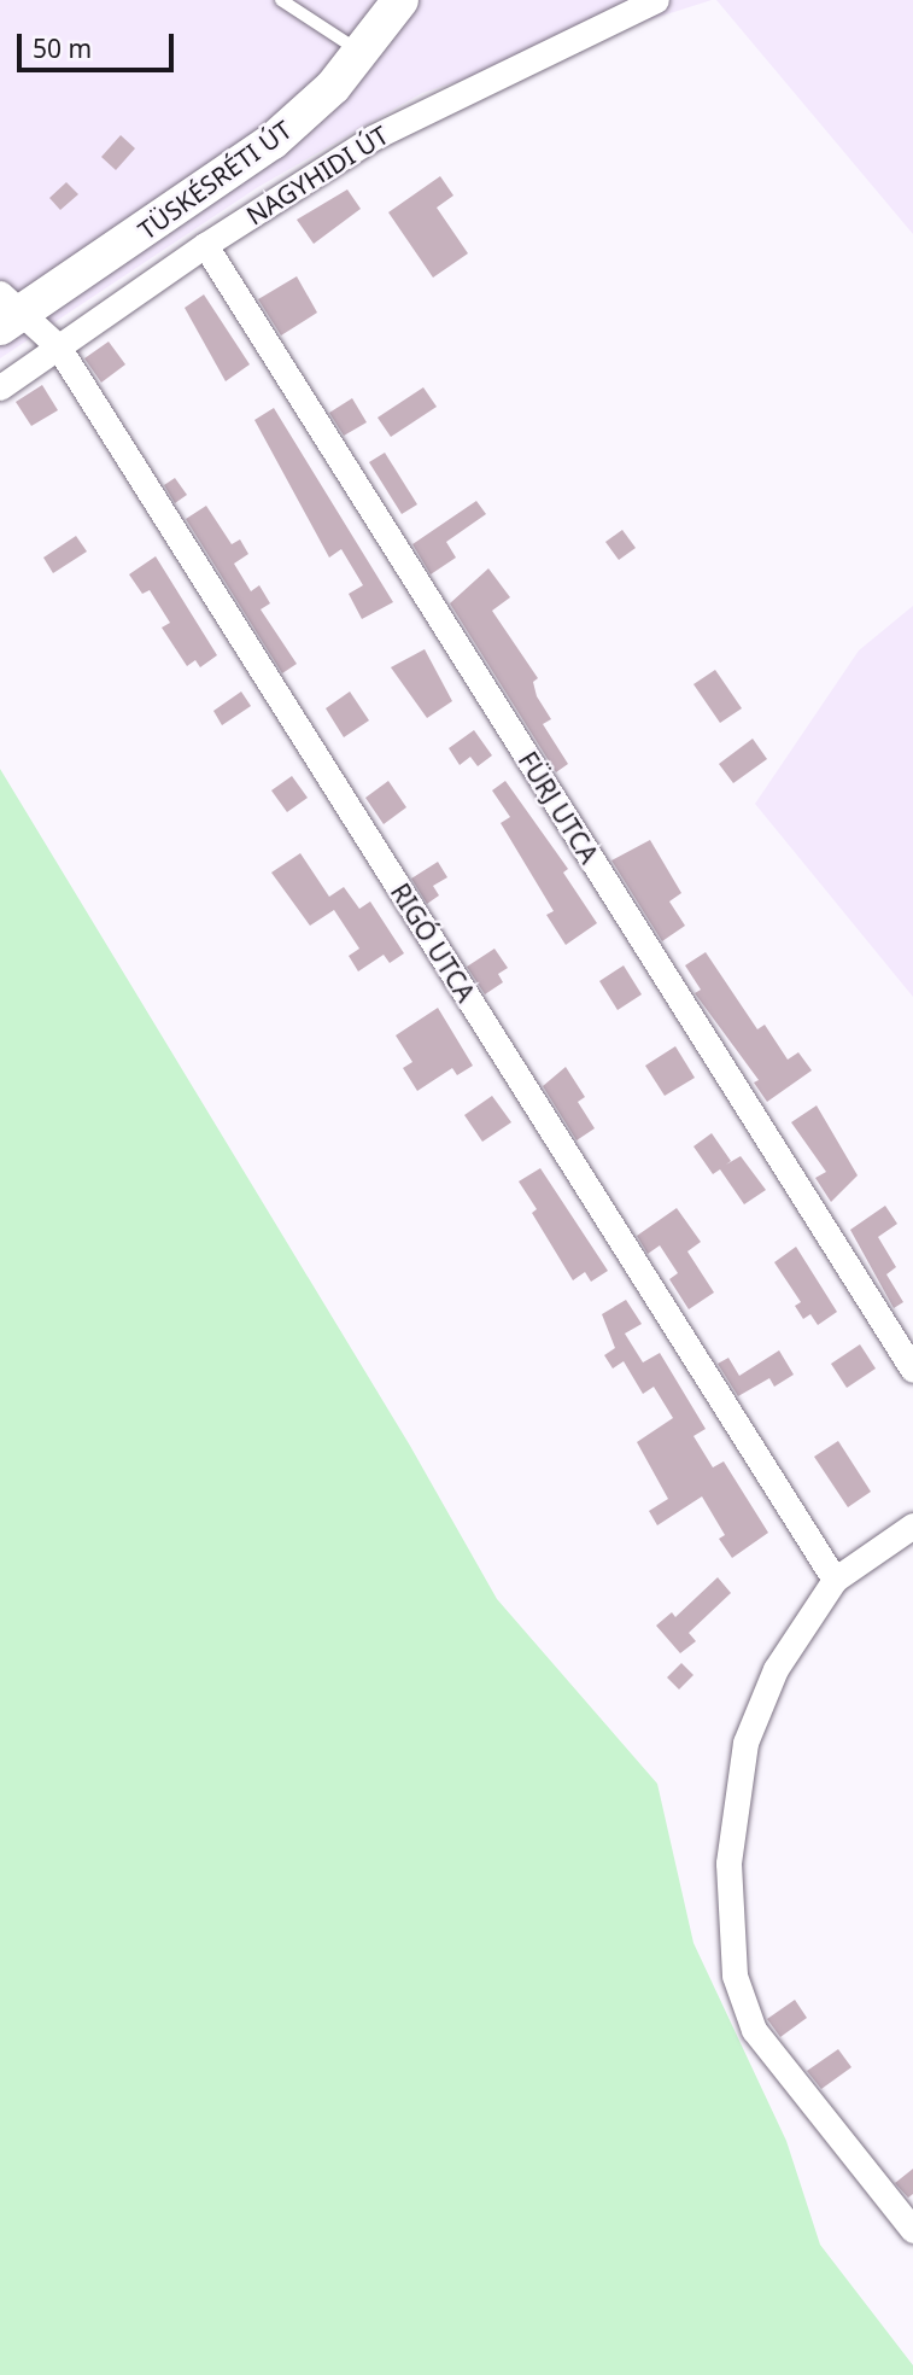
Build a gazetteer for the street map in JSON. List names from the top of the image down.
{
  "streets": {
    "street": [
      "NAGYHIDI ÚT",
      "TÜSKÉSRÉTI ÚT",
      "FÜRJ UTCA",
      "RIGÓ UTCA"
    ]
  },
  "crossings": [
    ["NAGYHIDI ÚT", "FÜRJ UTCA"],
    ["NAGYHIDI ÚT", "RIGÓ UTCA"],
    ["TÜSKÉSRÉTI ÚT", "RIGÓ UTCA"]
  ],
  "scale_bar": "50 m"
}
